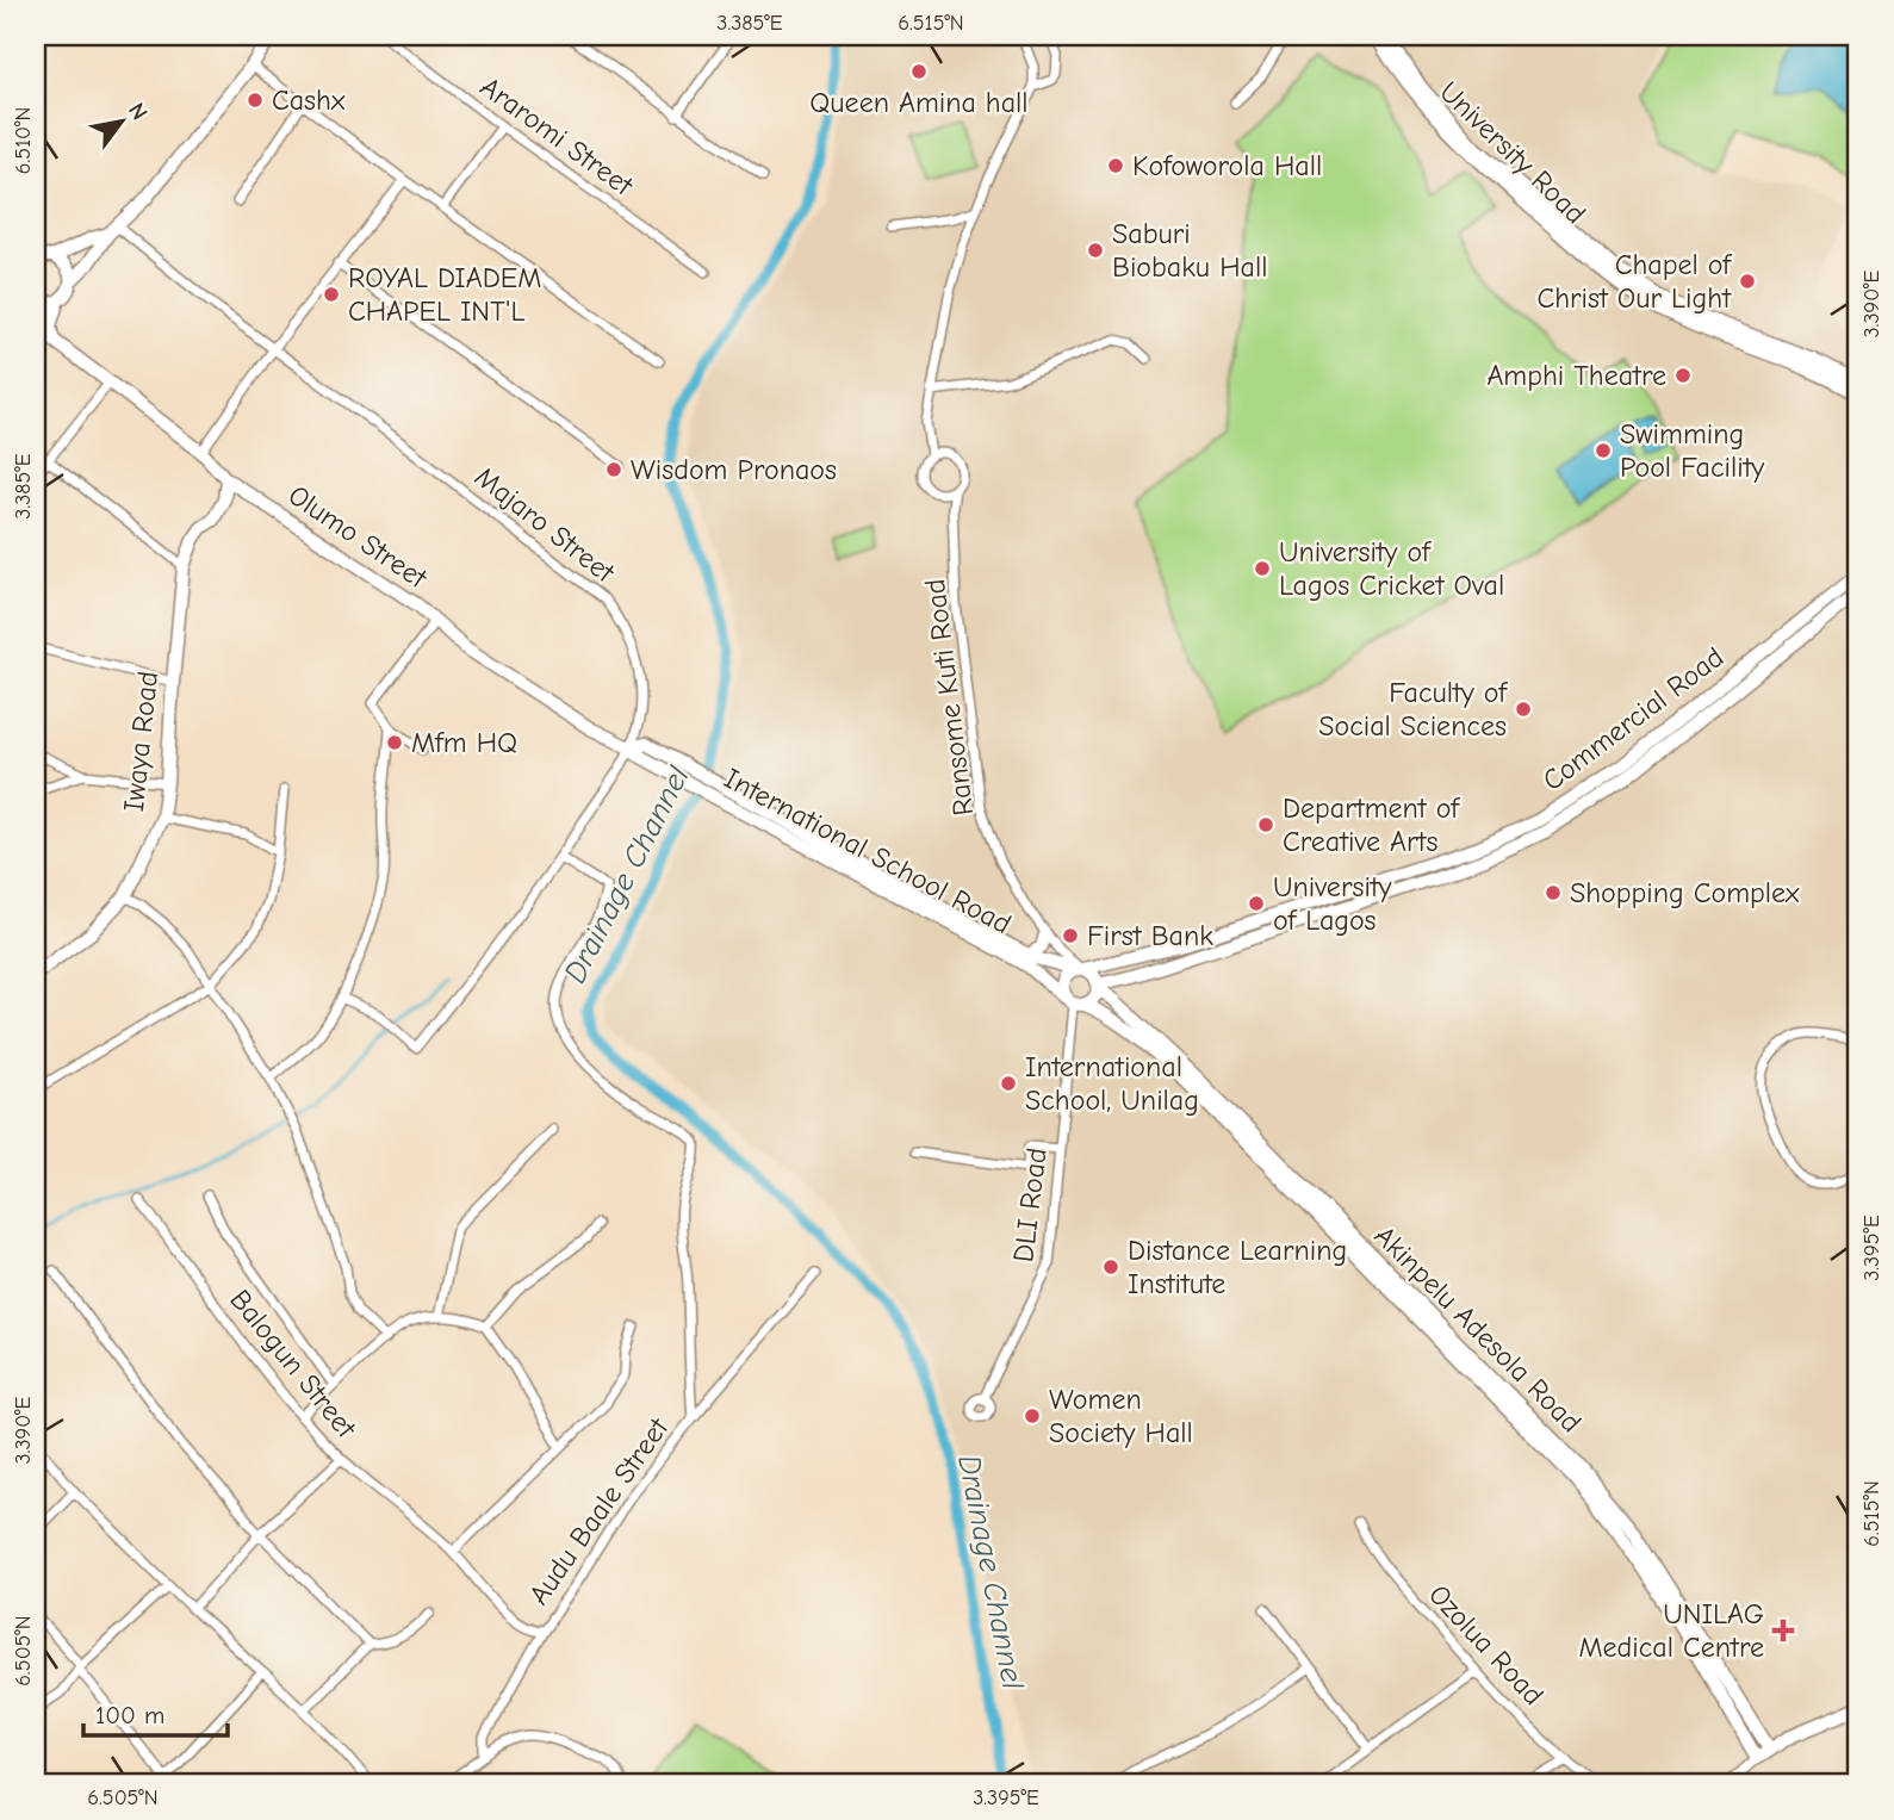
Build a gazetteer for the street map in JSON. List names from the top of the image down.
{
  "streets": {
    "street": [
      "Araromi Street",
      "University Road",
      "Majaro Street",
      "Olumo Street",
      "Ransome Kuti Road",
      "Commercial Road",
      "Iwaya Road",
      "International School Road",
      "DLI Road",
      "Akinpelu Adesola Road",
      "Balogun Street",
      "Audu Baale Street",
      "Ozolua Road"
    ]
  },
  "crossings": [
    ["Majaro Street", "Olumo Street"],
    ["Majaro Street", "International School Road"],
    ["Olumo Street", "Iwaya Road"],
    ["Olumo Street", "International School Road"],
    ["Ransome Kuti Road", "Commercial Road"],
    ["Ransome Kuti Road", "International School Road"],
    ["Ransome Kuti Road", "DLI Road"],
    ["Ransome Kuti Road", "Akinpelu Adesola Road"],
    ["Commercial Road", "International School Road"],
    ["Commercial Road", "DLI Road"],
    ["Commercial Road", "Akinpelu Adesola Road"],
    ["International School Road", "DLI Road"],
    ["International School Road", "Akinpelu Adesola Road"],
    ["DLI Road", "Akinpelu Adesola Road"],
    ["Balogun Street", "Audu Baale Street"]
  ],
  "water": ["Drainage Channel"],
  "places": {
    "other": [
      "Queen Amina hall",
      "Cashx",
      "Kofoworola Hall",
      "Saburi Biobaku Hall",
      "Chapel of Christ Our Light",
      "ROYAL DIADEM CHAPEL INT'L",
      "Amphi Theatre",
      "Swimming Pool Facility",
      "Wisdom Pronaos",
      "University of Lagos Cricket Oval",
      "Faculty of Social Sciences",
      "Mfm HQ",
      "Department of Creative Arts",
      "Shopping Complex",
      "University of Lagos",
      "First Bank",
      "International School, Unilag",
      "Distance Learning Institute",
      "Women Society Hall"
    ],
    "health": ["UNILAG Medical Centre"]
  },
  "scale_bar": "100 m",
  "north": "top right",
  "coordinates": [
    "3.385°E",
    "6.515°N",
    "6.510°N",
    "3.390°E",
    "3.395°E",
    "6.505°N"
  ]
}
